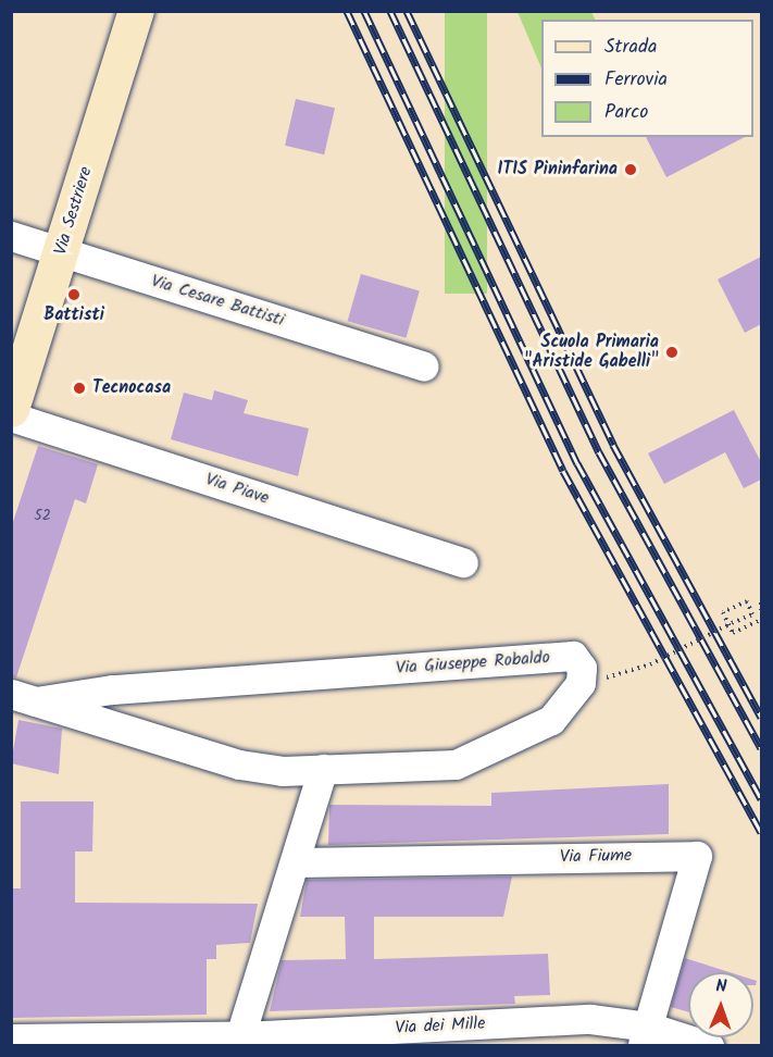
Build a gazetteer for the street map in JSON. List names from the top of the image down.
{
  "streets": {
    "main road": ["Via Sestriere"],
    "street": [
      "Via Cesare Battisti",
      "Via Piave",
      "Via Giuseppe Robaldo",
      "Via Fiume",
      "Via dei Mille"
    ]
  },
  "crossings": [
    ["Via Sestriere", "Via Cesare Battisti"],
    ["Via Fiume", "Via dei Mille"]
  ],
  "places": [
    "ITIS Pininfarina",
    "Battisti",
    "Scuola Primaria \"Aristide Gabelli\"",
    "Tecnocasa"
  ],
  "house_numbers": ["52"],
  "legend": ["Strada", "Ferrovia", "Parco"],
  "north": "top"
}
